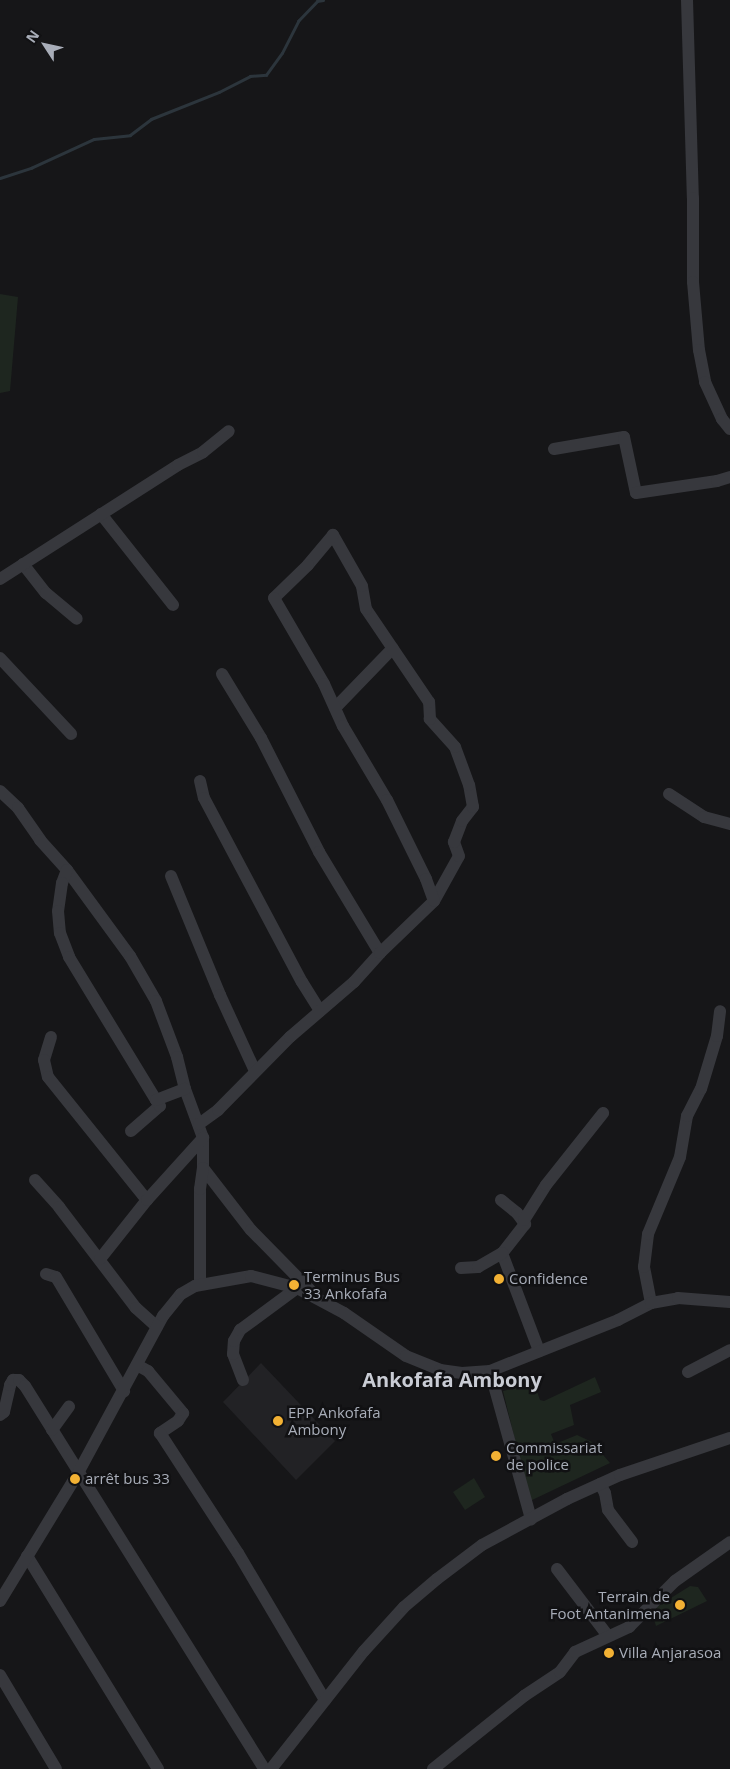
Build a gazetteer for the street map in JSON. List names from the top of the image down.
{
  "districts": ["Ankofafa Ambony"],
  "places": [
    "Confidence",
    "Terminus Bus 33 Ankofafa",
    "EPP Ankofafa Ambony",
    "Commissariat de police",
    "arrêt bus 33",
    "Terrain de Foot Antanimena",
    "Villa Anjarasoa"
  ],
  "north": "top left"
}
